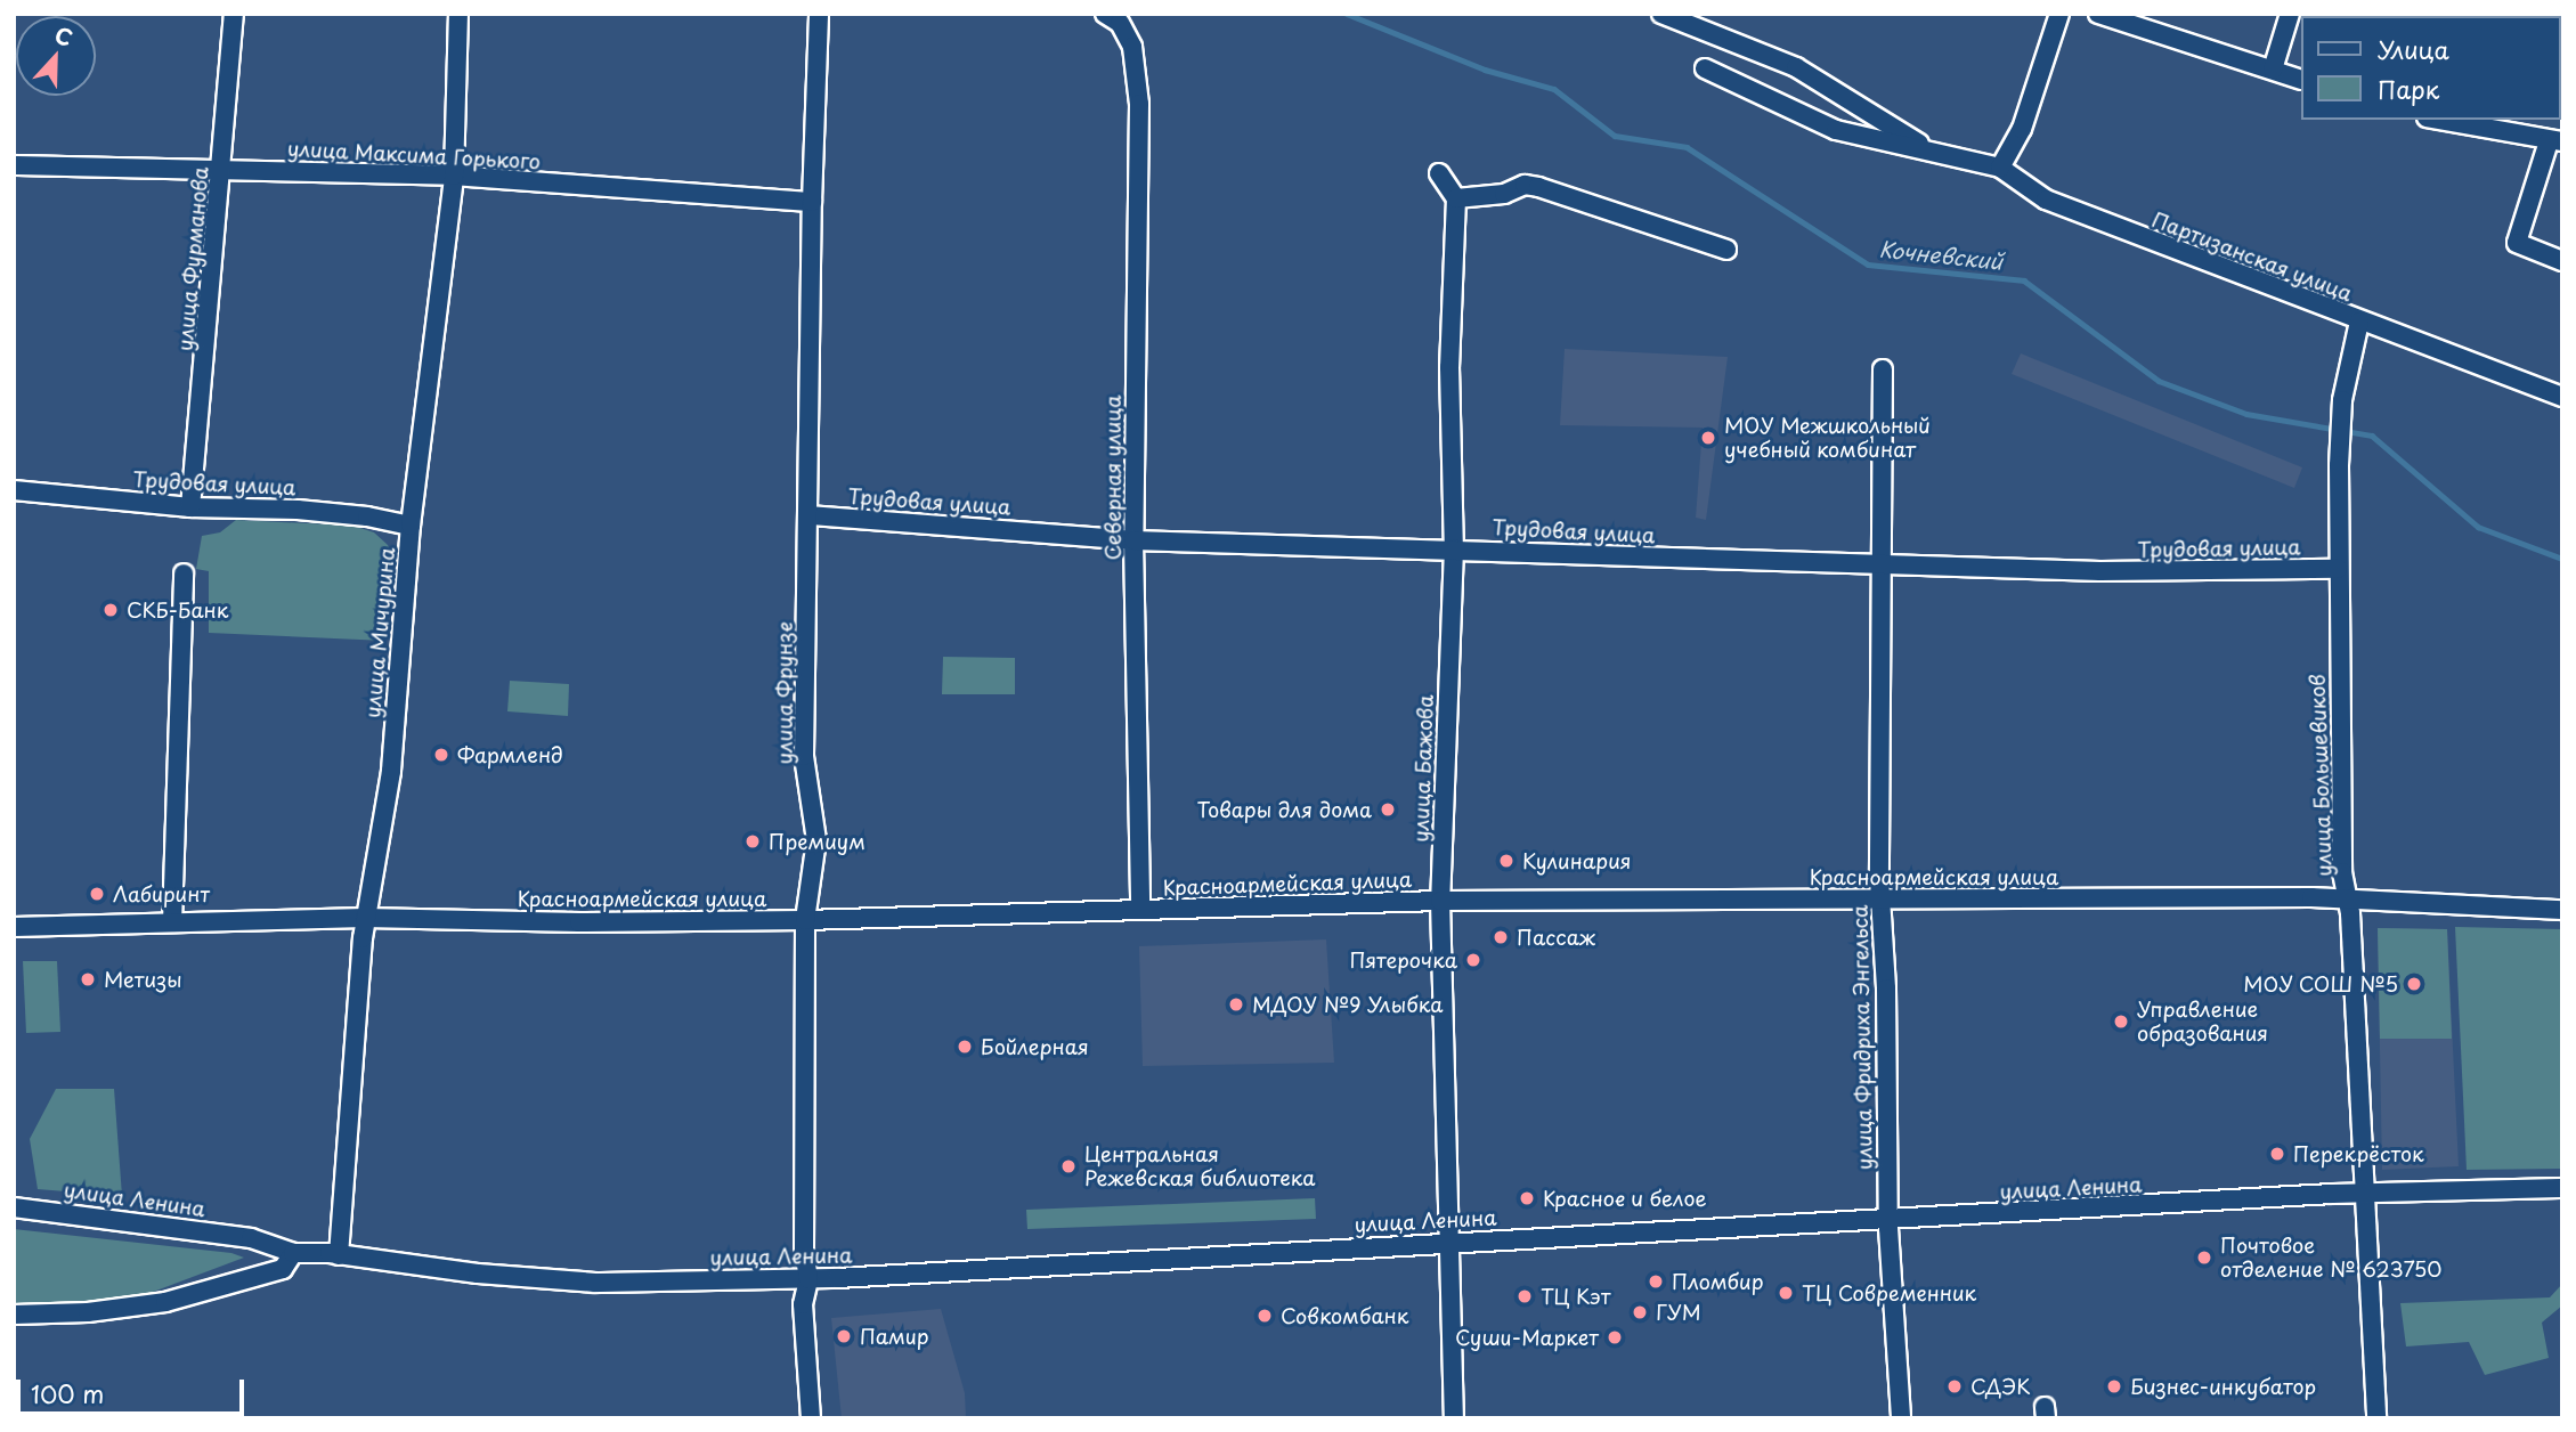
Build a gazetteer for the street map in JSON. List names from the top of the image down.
{
  "streets": {
    "street": [
      "улица Максима Горького",
      "Партизанская улица",
      "улица Фурманова",
      "Северная улица",
      "Трудовая улица",
      "улица Мичурина",
      "улица Фрунзе",
      "улица Бажова",
      "улица Большевиков",
      "Красноармейская улица",
      "улица Фридриха Энгельса",
      "улица Ленина"
    ]
  },
  "crossings": [
    ["улица Максима Горького", "улица Фурманова"],
    ["улица Максима Горького", "улица Мичурина"],
    ["улица Максима Горького", "улица Фрунзе"],
    ["Партизанская улица", "улица Большевиков"],
    ["улица Фурманова", "Трудовая улица"],
    ["Северная улица", "Трудовая улица"],
    ["Северная улица", "Красноармейская улица"],
    ["Трудовая улица", "улица Мичурина"],
    ["Трудовая улица", "улица Фрунзе"],
    ["Трудовая улица", "улица Бажова"],
    ["Трудовая улица", "улица Большевиков"],
    ["Трудовая улица", "улица Фридриха Энгельса"],
    ["улица Мичурина", "Красноармейская улица"],
    ["улица Мичурина", "улица Ленина"],
    ["улица Фрунзе", "Красноармейская улица"],
    ["улица Фрунзе", "улица Ленина"],
    ["улица Бажова", "Красноармейская улица"],
    ["улица Бажова", "улица Ленина"],
    ["улица Большевиков", "Красноармейская улица"],
    ["улица Большевиков", "улица Ленина"],
    ["Красноармейская улица", "улица Фридриха Энгельса"],
    ["улица Фридриха Энгельса", "улица Ленина"]
  ],
  "water": ["Кочневский"],
  "places": [
    "МОУ Межшкольный учебный комбинат",
    "СКБ-Банк",
    "Фармленд",
    "Товары для дома",
    "Премиум",
    "Кулинария",
    "Лабиринт",
    "Пассаж",
    "Пятерочка",
    "Метизы",
    "МОУ СОШ №5",
    "МДОУ №9 Улыбка",
    "Управление образования",
    "Бойлерная",
    "Перекрёсток",
    "Центральная Режевская библиотека",
    "Красное и белое",
    "Почтовое отделение № 623750",
    "Пломбир",
    "ТЦ Современник",
    "ТЦ Кэт",
    "ГУМ",
    "Совкомбанк",
    "Памир",
    "Суши-Маркет",
    "СДЭК",
    "Бизнес-инкубатор"
  ],
  "legend": ["Улица", "Парк"],
  "scale_bar": "100 m",
  "north": "top"
}
